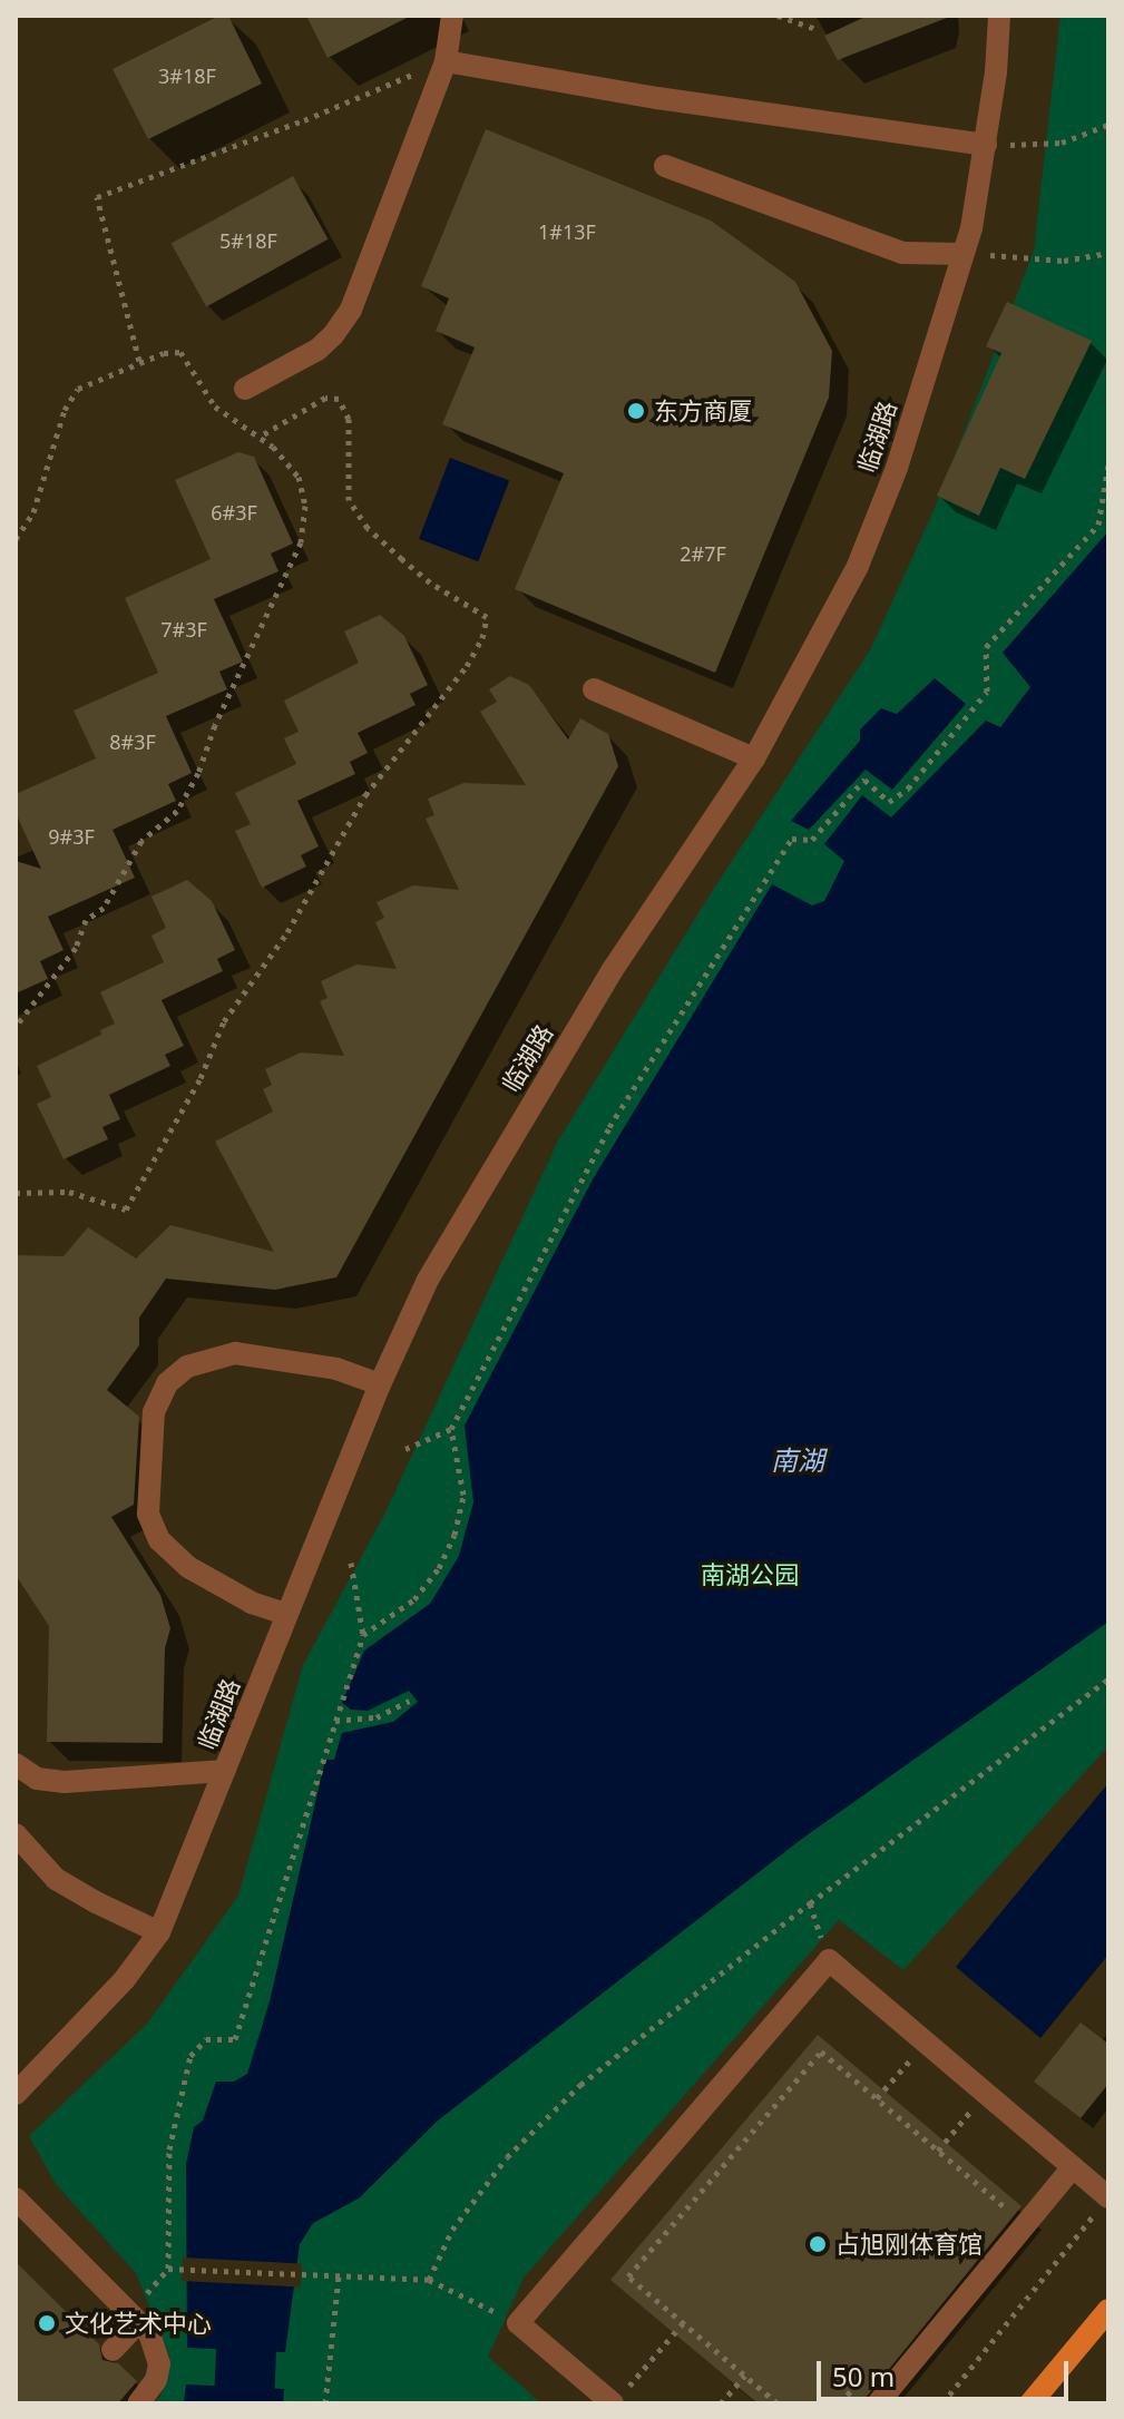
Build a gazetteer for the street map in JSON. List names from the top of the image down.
{
  "streets": {
    "street": ["临湖路"]
  },
  "water": ["南湖"],
  "parks": ["南湖公园"],
  "places": ["东方商厦", "占旭刚体育馆", "文化艺术中心"],
  "house_numbers": [
    "3#18F",
    "1#13F",
    "5#18F",
    "6#3F",
    "2#7F",
    "7#3F",
    "8#3F",
    "9#3F"
  ],
  "scale_bar": "50 m"
}
